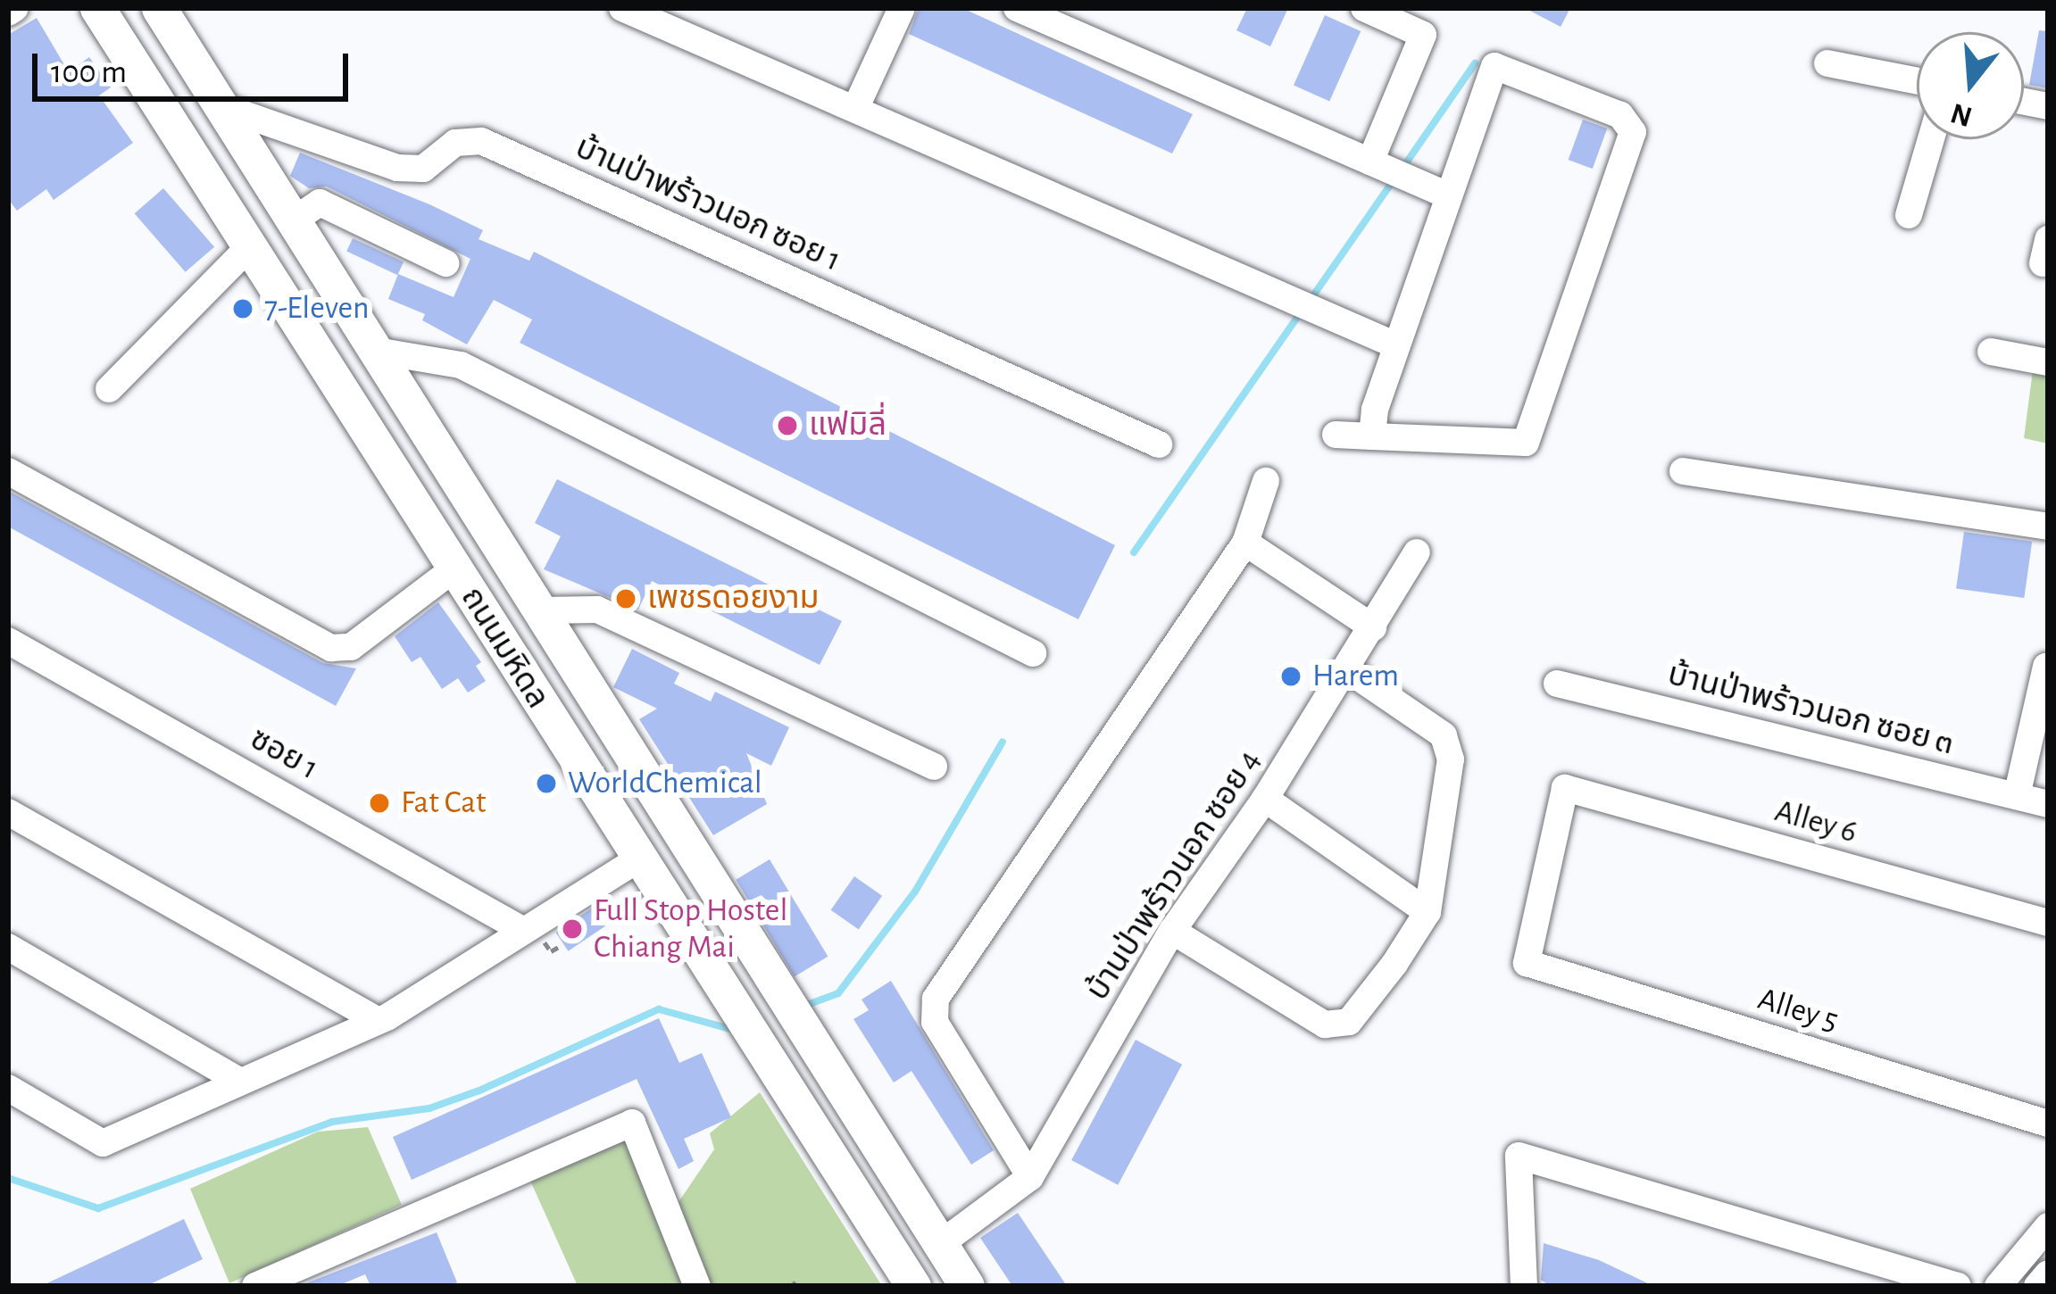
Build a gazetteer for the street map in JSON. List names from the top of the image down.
{
  "streets": {
    "main road": ["ถนนมหิดล"],
    "street": [
      "บ้านป่าพร้าวนอก ซอย 1",
      "บ้านป่าพร้าวนอก ซอย ๓",
      "ซอย 1",
      "Alley 6",
      "บ้านป่าพร้าวนอก ซอย 4",
      "Alley 5"
    ]
  },
  "crossings": [
    ["บ้านป่าพร้าวนอก ซอย 1", "ถนนมหิดล"],
    ["ถนนมหิดล", "บ้านป่าพร้าวนอก ซอย 4"],
    ["Alley 6", "Alley 5"]
  ],
  "places": [
    "7-Eleven",
    "แฟมิลี่",
    "เพชรดอยงาม",
    "Harem",
    "WorldChemical",
    "Fat Cat",
    "Full Stop Hostel Chiang Mai"
  ],
  "scale_bar": "100 m",
  "north": "bottom"
}
